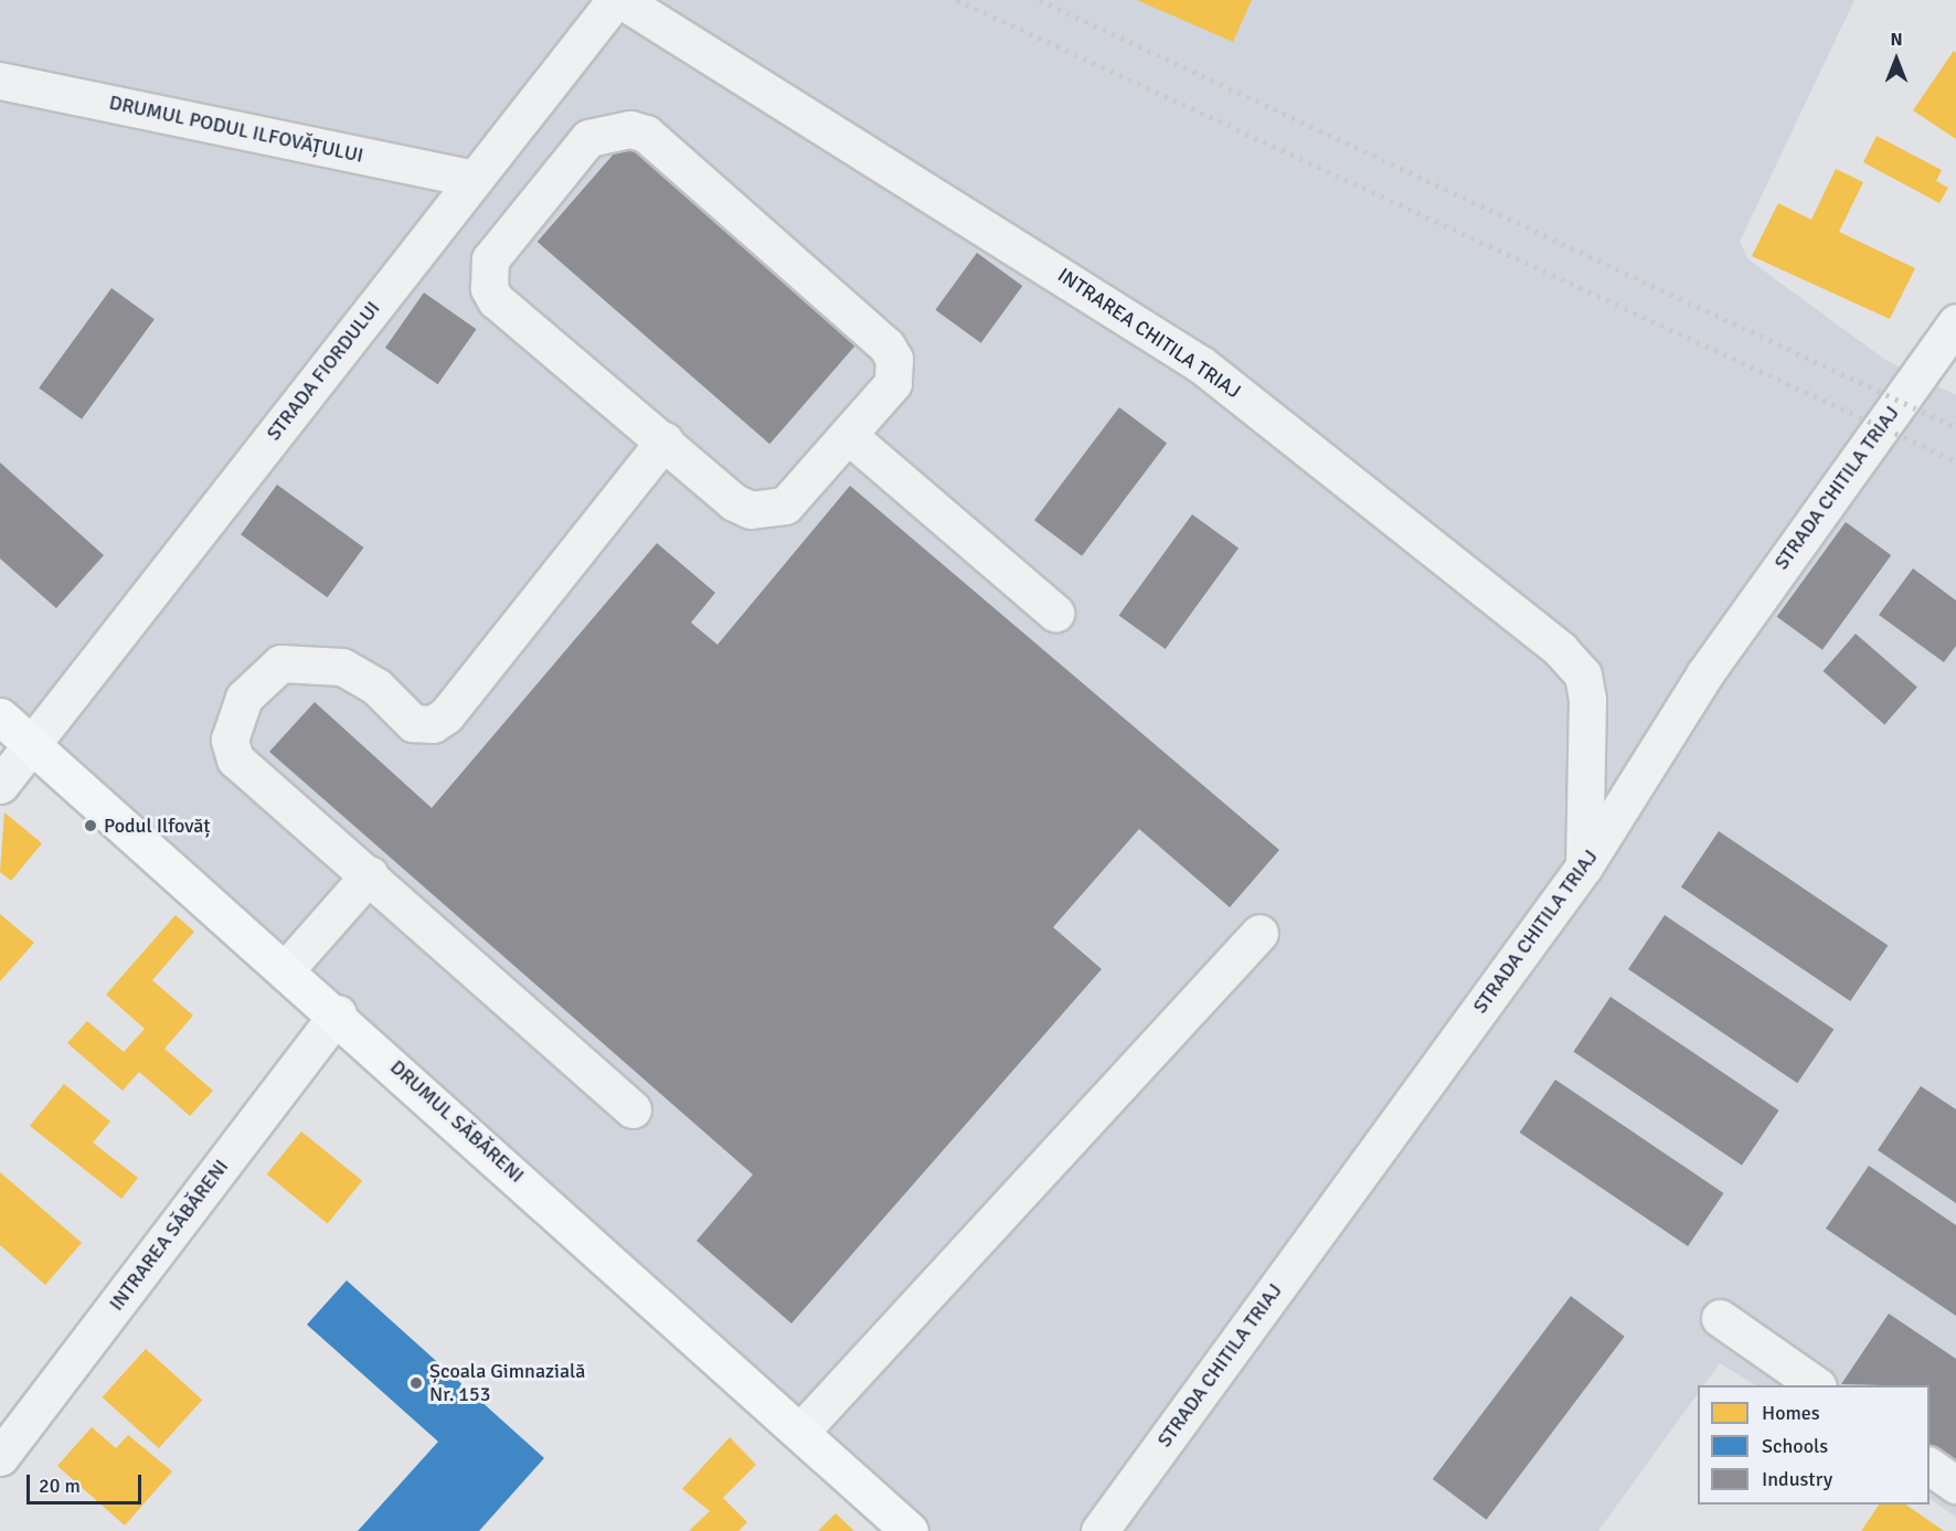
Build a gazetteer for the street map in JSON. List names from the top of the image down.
{
  "streets": {
    "main road": ["DRUMUL SĂBĂRENI"],
    "street": [
      "DRUMUL PODUL ILFOVĂȚULUI",
      "INTRAREA CHITILA TRIAJ",
      "STRADA FIORDULUI",
      "STRADA CHITILA TRIAJ",
      "INTRAREA SĂBĂRENI"
    ]
  },
  "crossings": [
    ["DRUMUL PODUL ILFOVĂȚULUI", "STRADA FIORDULUI"],
    ["INTRAREA CHITILA TRIAJ", "STRADA CHITILA TRIAJ"],
    ["STRADA FIORDULUI", "DRUMUL SĂBĂRENI"],
    ["DRUMUL SĂBĂRENI", "INTRAREA SĂBĂRENI"]
  ],
  "places": ["Podul Ilfovăț", "Școala Gimnazială Nr. 153"],
  "legend": ["Homes", "Schools", "Industry"],
  "scale_bar": "20 m",
  "north": "top"
}
